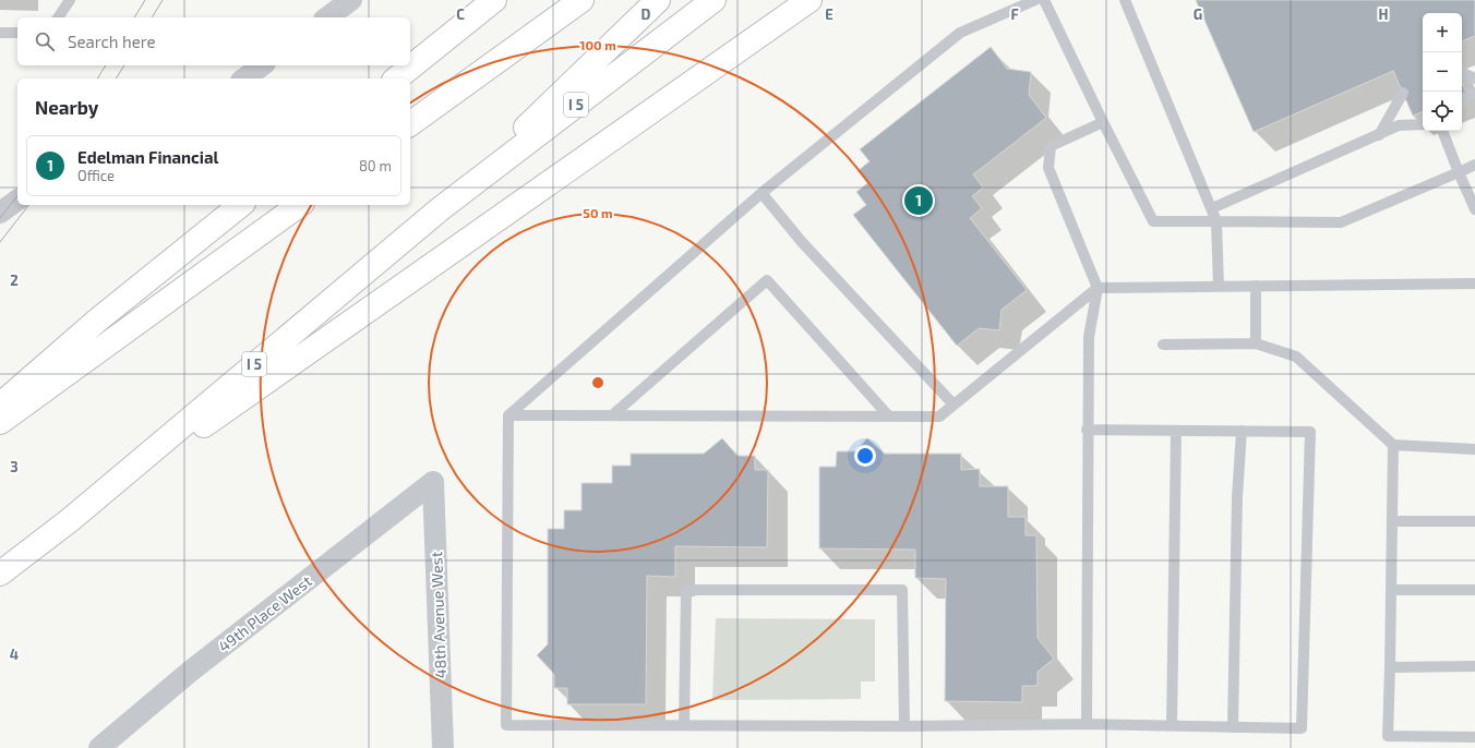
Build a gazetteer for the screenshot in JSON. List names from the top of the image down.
{
  "streets": {
    "highway": ["I 5"],
    "street": ["49th Place West", "48th Avenue West"]
  },
  "crossings": [
    ["49th Place West", "48th Avenue West"]
  ],
  "page": {
    "map_buttons": ["+", "−"],
    "search": "Search here",
    "heading": "Nearby",
    "list": [
      {
        "mark": "1",
        "name": "Edelman Financial",
        "note": "Office",
        "value": "80 m"
      }
    ],
    "pins": "1"
  },
  "grid": {
    "columns": [
      "C",
      "D",
      "E",
      "F",
      "G",
      "H"
    ],
    "rows": ["2", "3", "4"]
  },
  "rings": ["100 m", "50 m"]
}
